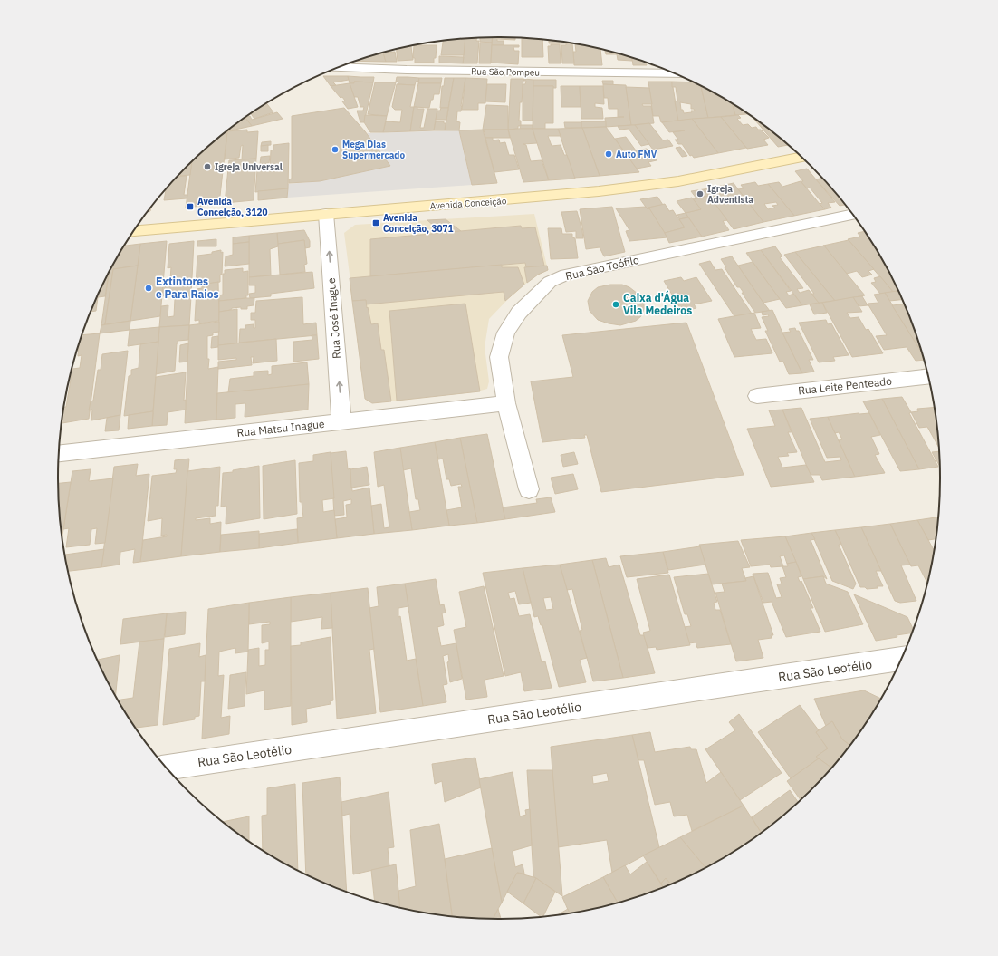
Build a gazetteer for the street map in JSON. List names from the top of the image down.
{
  "streets": {
    "main road": ["Avenida Conceição"],
    "street": [
      "Rua São Pompeu",
      "Rua São Teófilo",
      "Rua José Inague",
      "Rua Leite Penteado",
      "Rua Matsu Inague",
      "Rua São Leotélio"
    ]
  },
  "crossings": [
    ["Avenida Conceição", "Rua José Inague"],
    ["Rua São Teófilo", "Rua Matsu Inague"],
    ["Rua José Inague", "Rua Matsu Inague"]
  ],
  "one_way": ["Rua José Inague"],
  "places": {
    "other": [
      "Mega Dias Supermercado",
      "Auto FMV",
      "Igreja Universal",
      "Igreja Adventista",
      "Extintores e Para Raios",
      "Caixa d'Água Vila Medeiros"
    ],
    "transit": ["Avenida Conceição, 3120", "Avenida Conceição, 3071"]
  }
}
